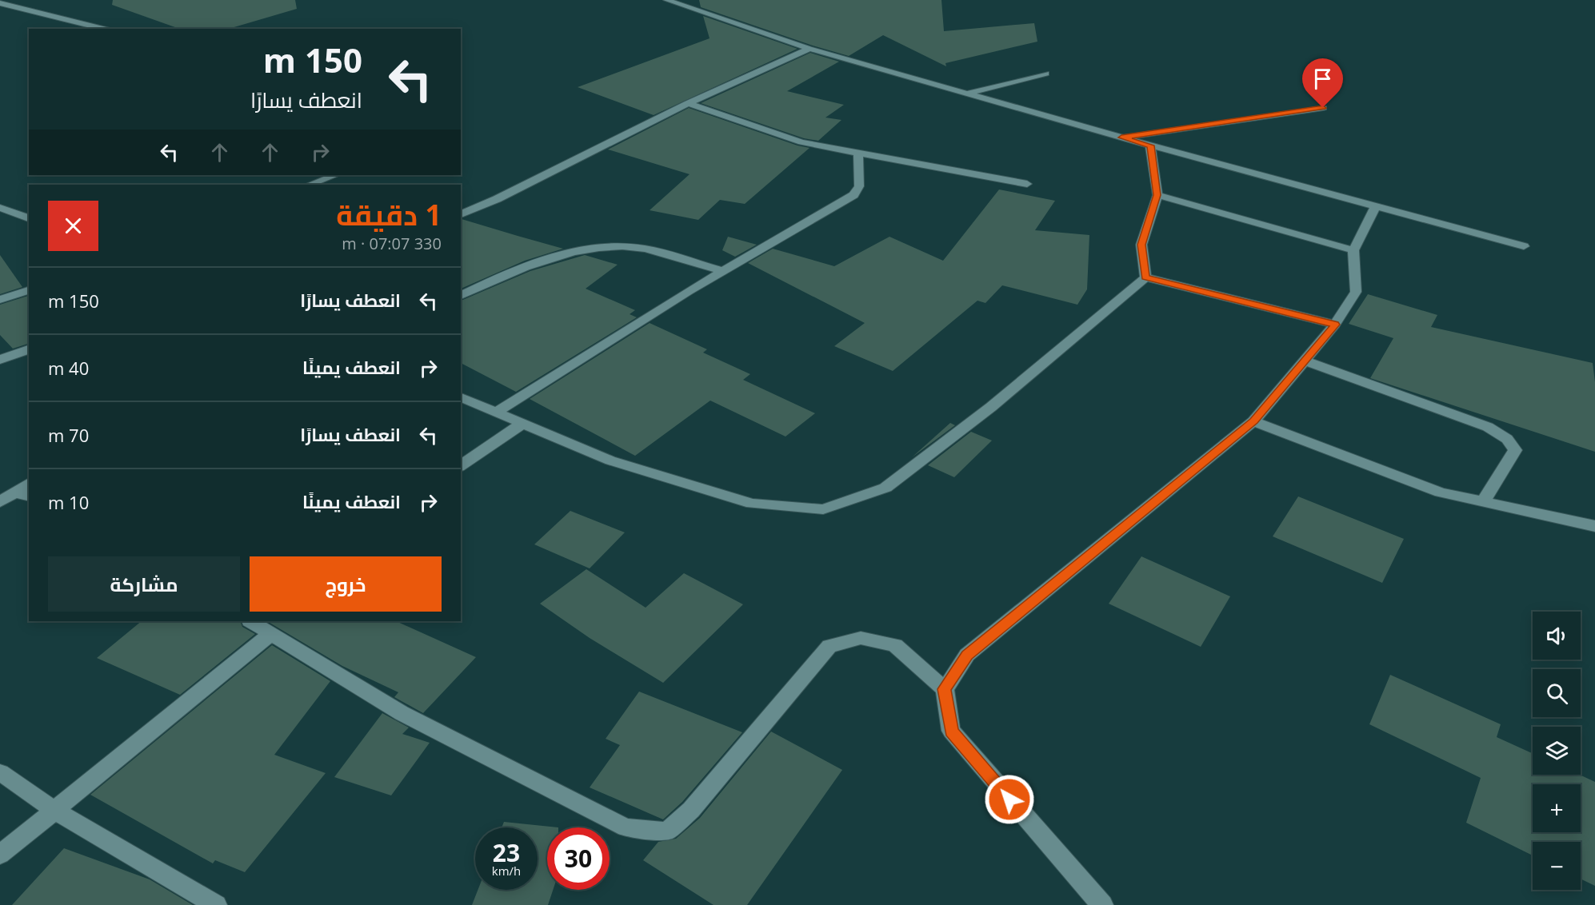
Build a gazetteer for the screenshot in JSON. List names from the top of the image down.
{
  "page": {
    "turn": ["150 m", "انعطف يسارًا"],
    "heading": ["1 دقيقة", "330 m · 07:07"],
    "list": [
      {
        "name": "انعطف يسارًا",
        "value": "150 m"
      },
      {
        "name": "انعطف يمينًا",
        "value": "40 m"
      },
      {
        "name": "انعطف يسارًا",
        "value": "70 m"
      },
      {
        "name": "انعطف يمينًا",
        "value": "10 m"
      }
    ],
    "buttons": ["خروج", "مشاركة"],
    "map_buttons": ["+", "−"],
    "speed": "23 km/h",
    "limit": "30"
  }
}
